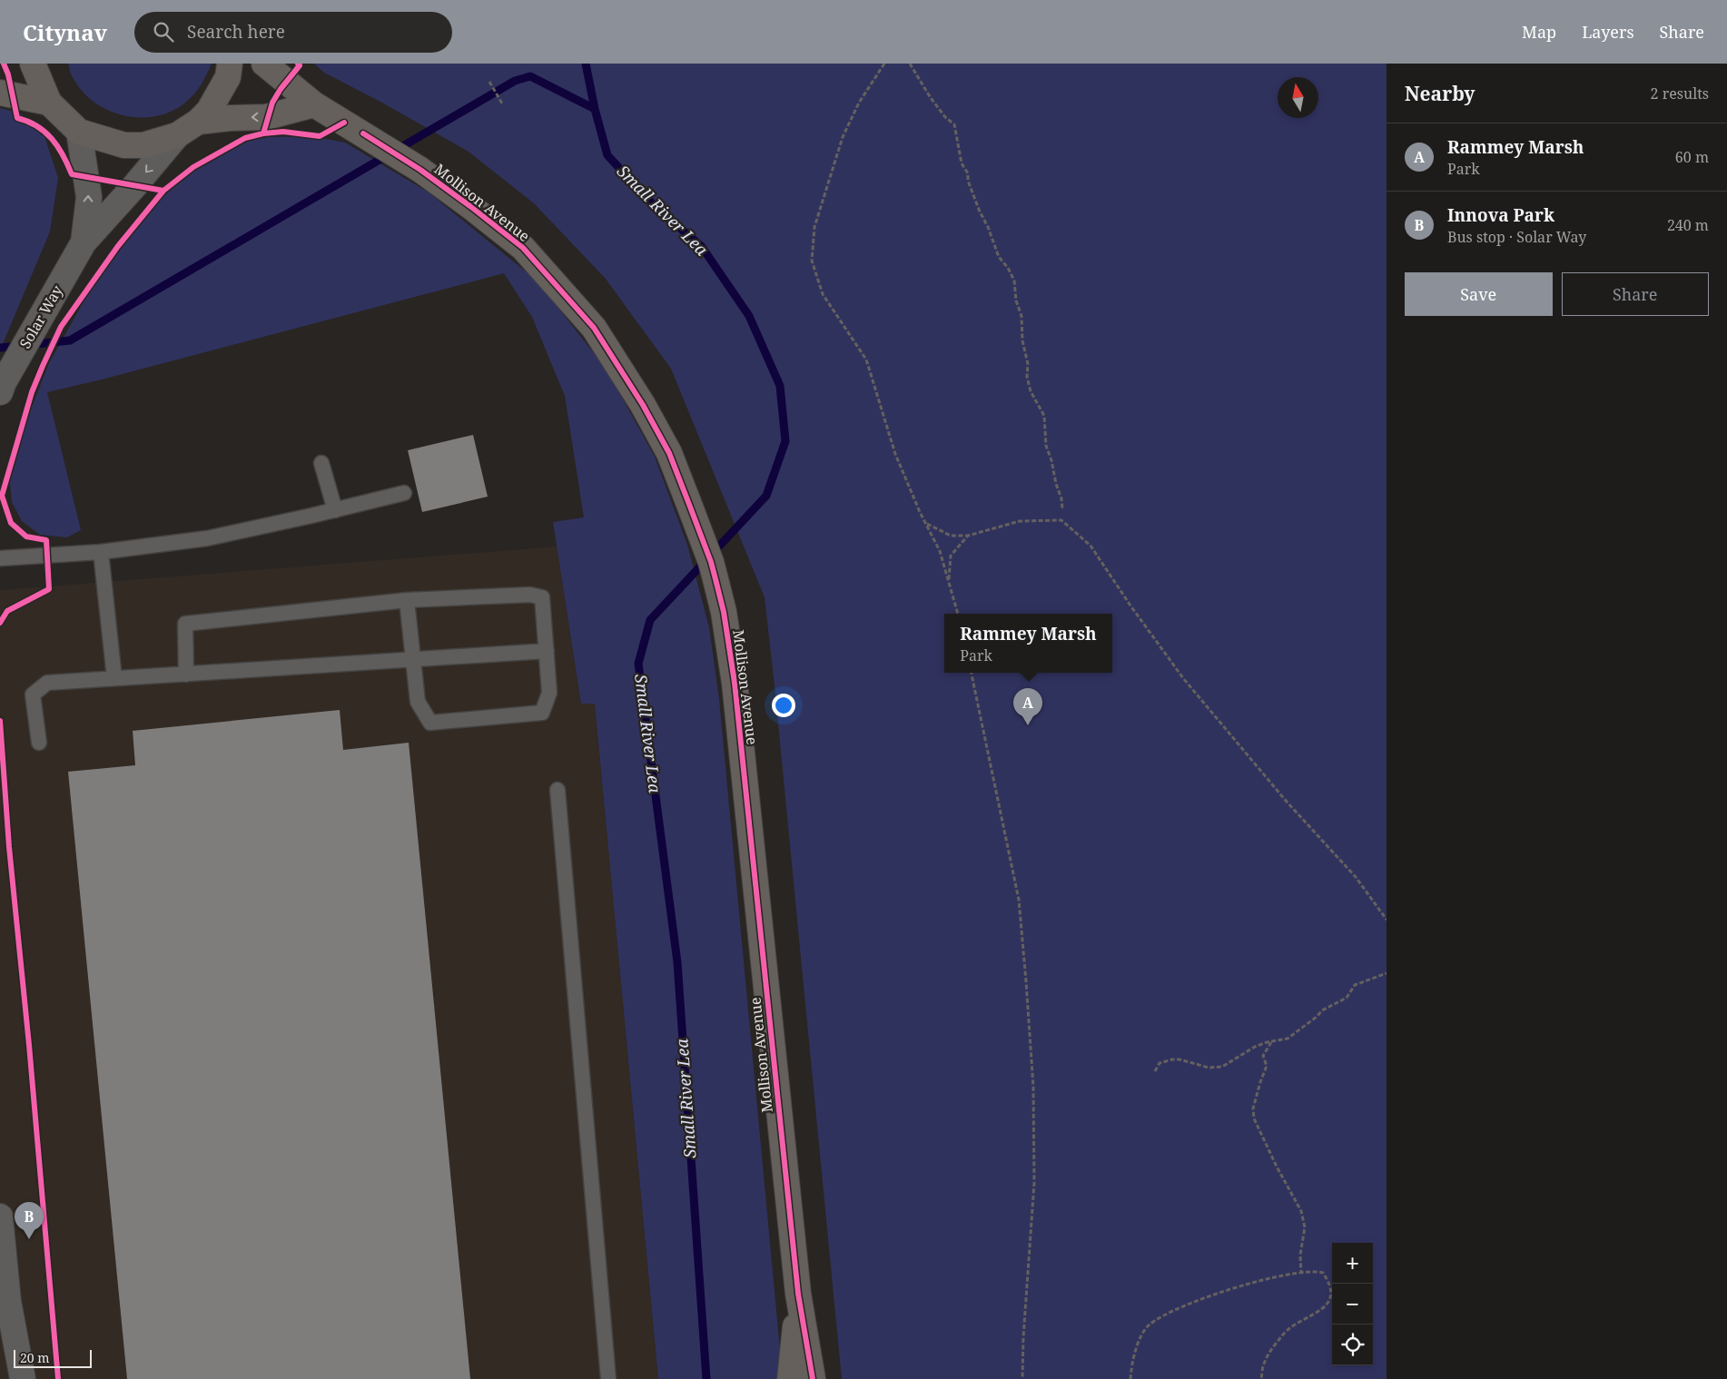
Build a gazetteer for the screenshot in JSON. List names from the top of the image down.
{
  "streets": {
    "main road": ["Mollison Avenue"],
    "street": ["Solar Way"]
  },
  "water": ["Small River Lea"],
  "scale_bar": "20 m",
  "north": "top",
  "page": {
    "header": "Citynav",
    "search": "Search here",
    "nav": ["Map", "Layers", "Share"],
    "heading": ["Nearby", "2 results"],
    "list": [
      {
        "mark": "A",
        "name": "Rammey Marsh",
        "note": "Park",
        "value": "60 m"
      },
      {
        "mark": "B",
        "name": "Innova Park",
        "note": "Bus stop · Solar Way",
        "value": "240 m"
      }
    ],
    "buttons": ["Save", "Share"],
    "popup": ["Rammey Marsh", "Park"],
    "pins": ["A", "B"],
    "map_buttons": ["+", "−"],
    "scale": "20 m"
  }
}
